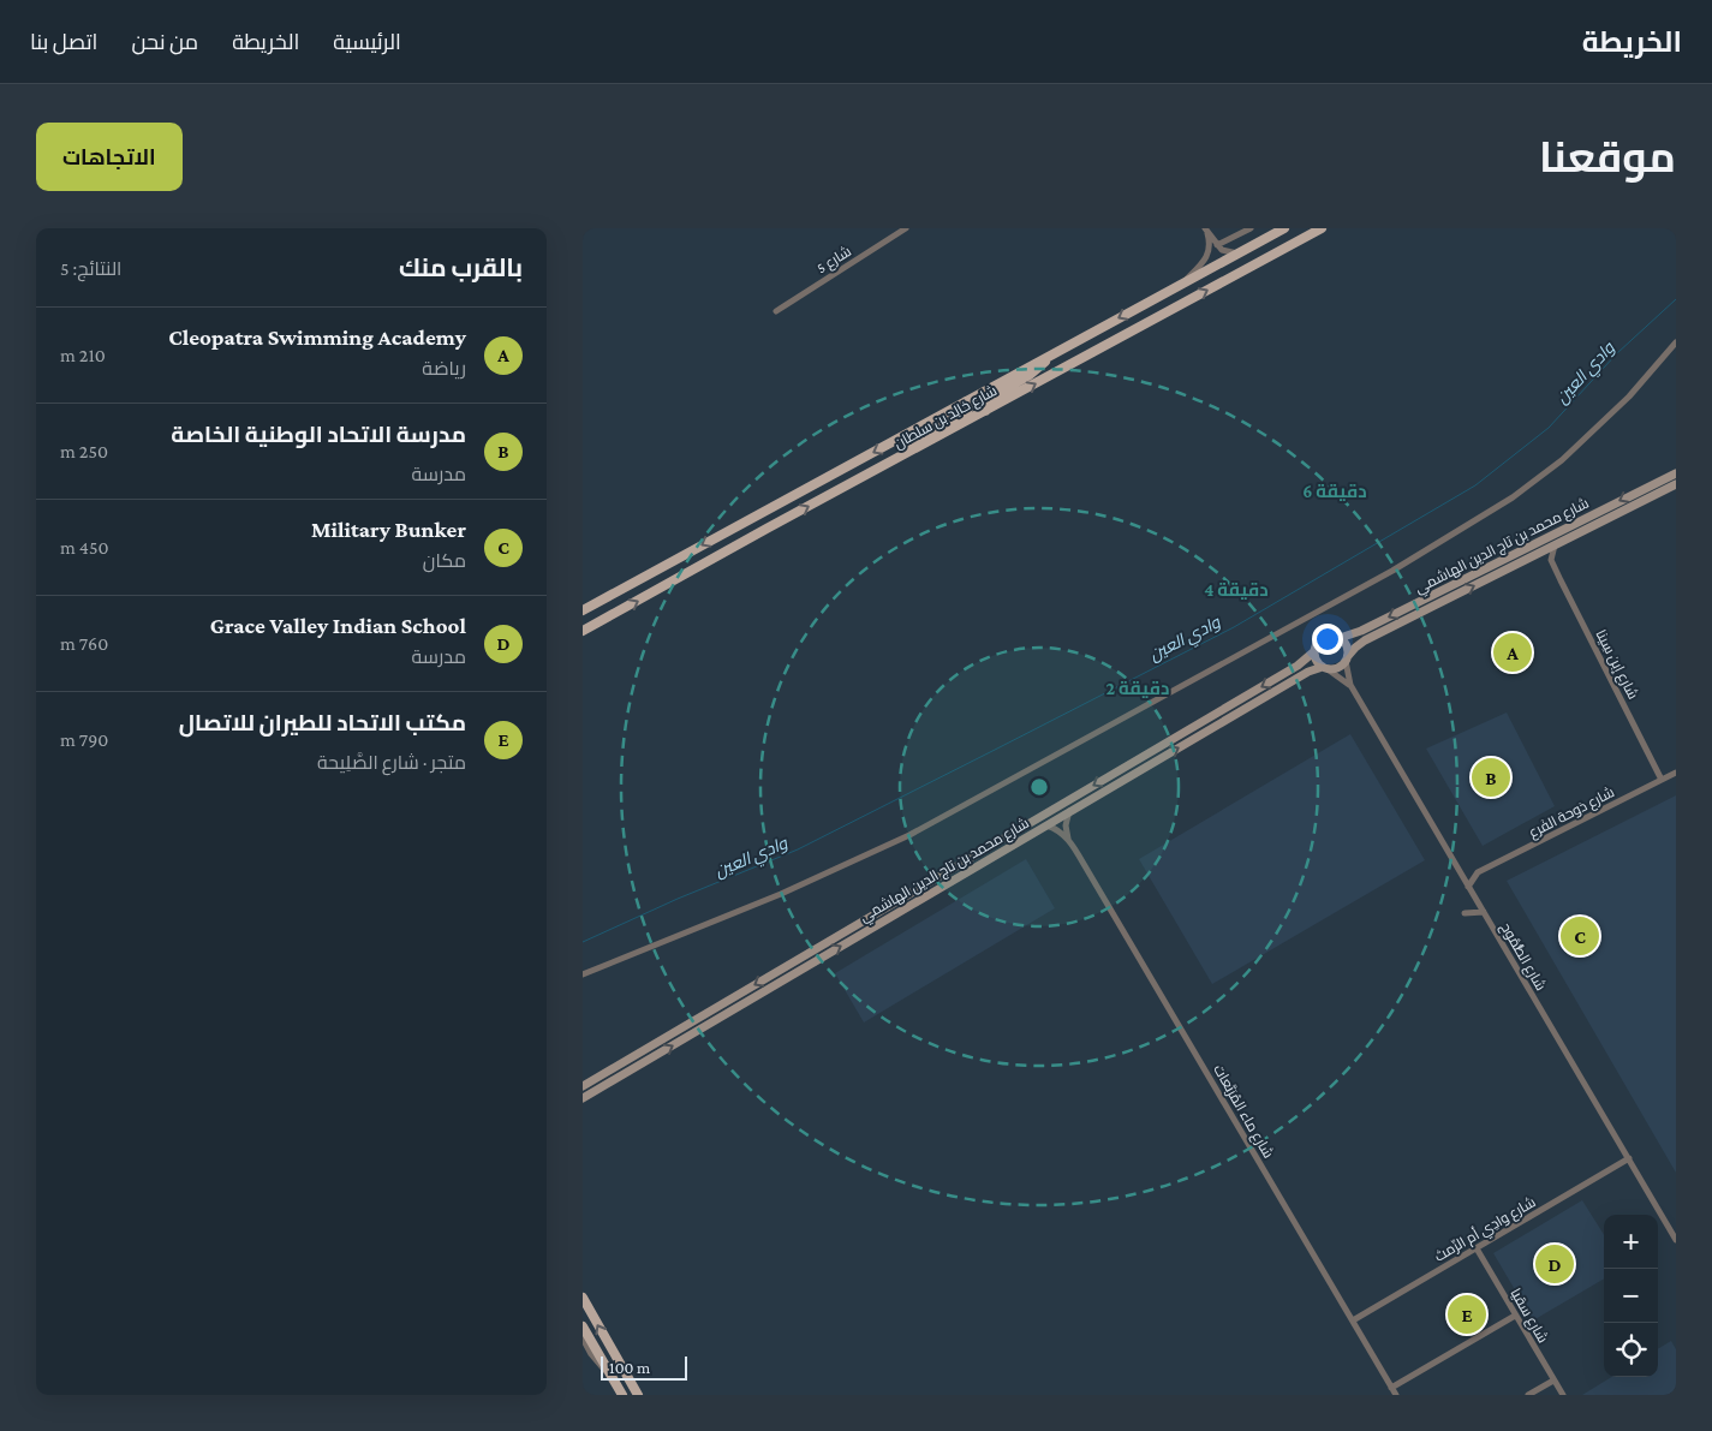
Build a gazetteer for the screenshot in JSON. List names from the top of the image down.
{
  "streets": {
    "main road": ["شارع خالِد بن سلطان"],
    "street": [
      "شارع 5",
      "شارع محمد بن تاج الدين الهاشمي",
      "شارع إبن سِينا",
      "شارع دَوحة الفَرع",
      "شارع الطُّمُوح",
      "شارع ماء المُرَبَّعات",
      "شارع وادِي أم الرِّمث",
      "شارع سقيا"
    ]
  },
  "crossings": [
    ["شارع محمد بن تاج الدين الهاشمي", "شارع الطُّمُوح"],
    ["شارع محمد بن تاج الدين الهاشمي", "شارع ماء المُرَبَّعات"],
    ["شارع إبن سِينا", "شارع دَوحة الفَرع"],
    ["شارع دَوحة الفَرع", "شارع الطُّمُوح"],
    ["شارع الطُّمُوح", "شارع وادِي أم الرِّمث"],
    ["شارع ماء المُرَبَّعات", "شارع وادِي أم الرِّمث"],
    ["شارع وادِي أم الرِّمث", "شارع سقيا"]
  ],
  "water": ["وادي العين"],
  "scale_bar": "100 m",
  "page": {
    "header": "الخريطة",
    "nav": [
      "الرئيسية",
      "الخريطة",
      "من نحن",
      "اتصل بنا"
    ],
    "title": "موقعنا",
    "buttons": "الاتجاهات",
    "heading": ["بالقرب منك", "النتائج: 5"],
    "list": [
      {
        "mark": "A",
        "name": "Cleopatra Swimming Academy",
        "note": "رياضة",
        "value": "210 m"
      },
      {
        "mark": "B",
        "name": "مدرسة الاتحاد الوطنية الخاصة",
        "note": "مدرسة",
        "value": "250 m"
      },
      {
        "mark": "C",
        "name": "Military Bunker",
        "note": "مكان",
        "value": "450 m"
      },
      {
        "mark": "D",
        "name": "Grace Valley Indian School",
        "note": "مدرسة",
        "value": "760 m"
      },
      {
        "mark": "E",
        "name": "مكتب الاتحاد للطيران للاتصال",
        "note": "متجر · شارع الصَّلِيحة",
        "value": "790 m"
      }
    ],
    "pins": [
      "A",
      "B",
      "C",
      "D",
      "E"
    ],
    "map_buttons": ["+", "−"],
    "scale": "100 m"
  },
  "rings": ["6 دقيقة", "4 دقيقة", "2 دقيقة"]
}
